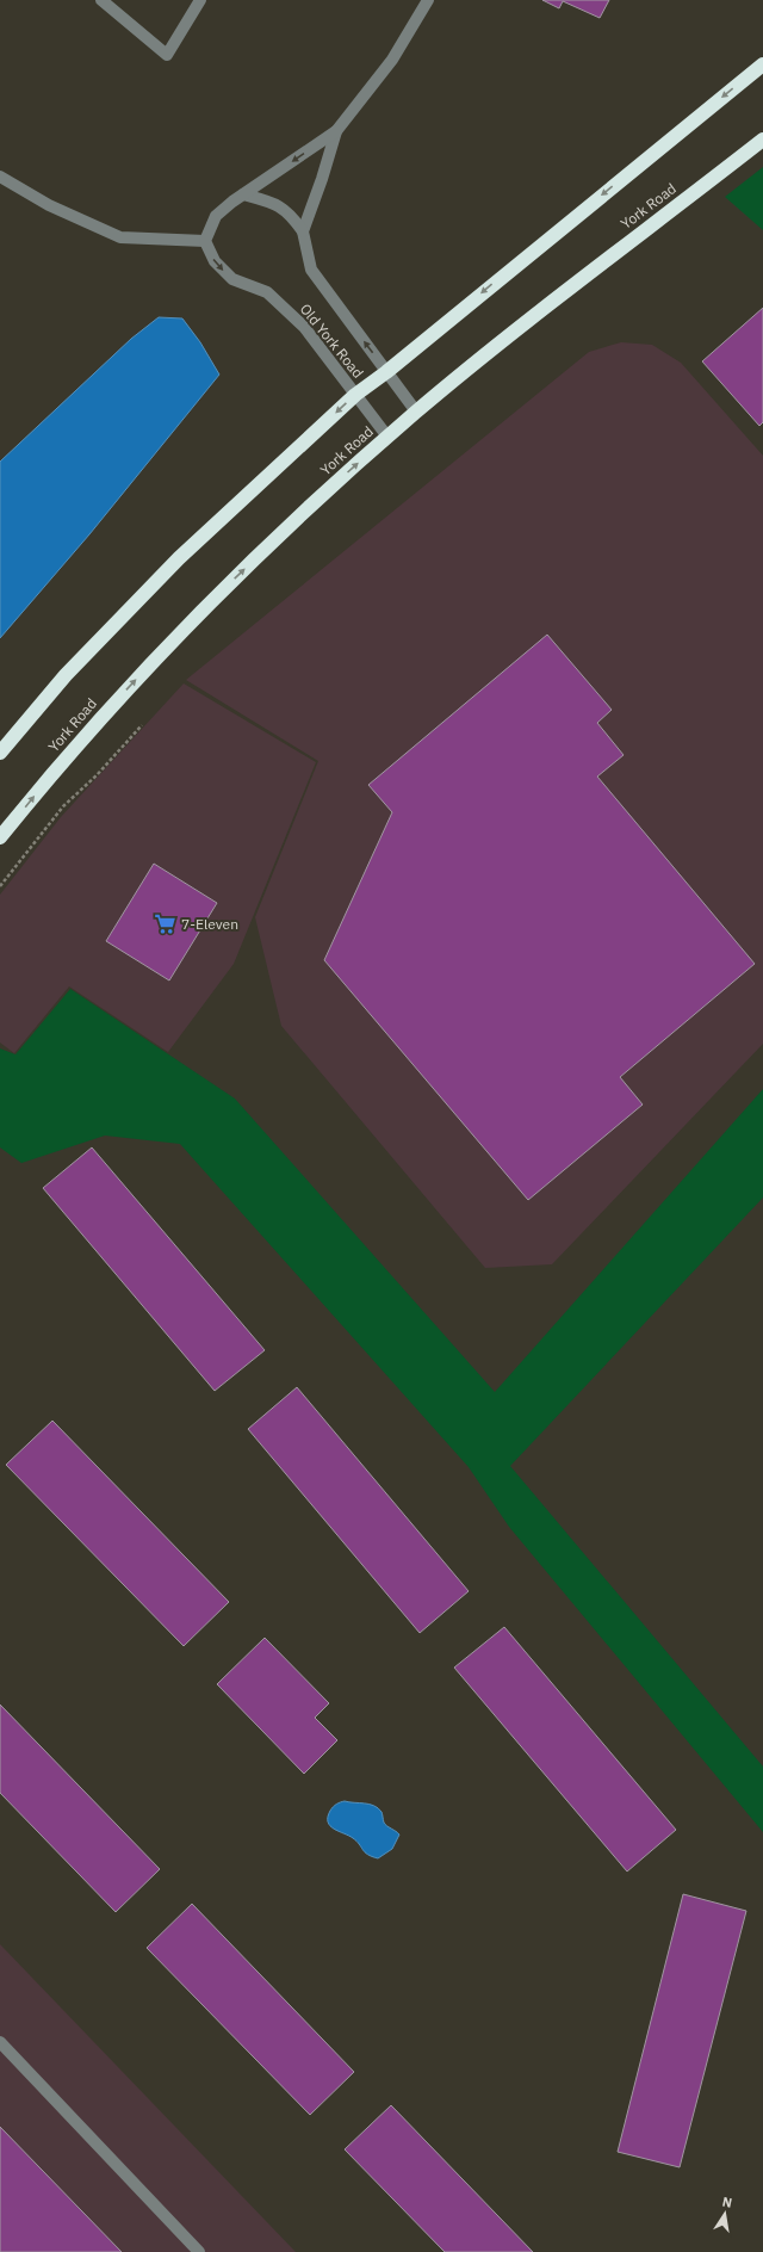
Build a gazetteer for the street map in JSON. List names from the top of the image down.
{
  "streets": {
    "highway": ["York Road"],
    "street": ["Old York Road"]
  },
  "crossings": [
    ["York Road", "Old York Road"]
  ],
  "places": {
    "supermarket": ["7-Eleven"]
  },
  "north": "top"
}
